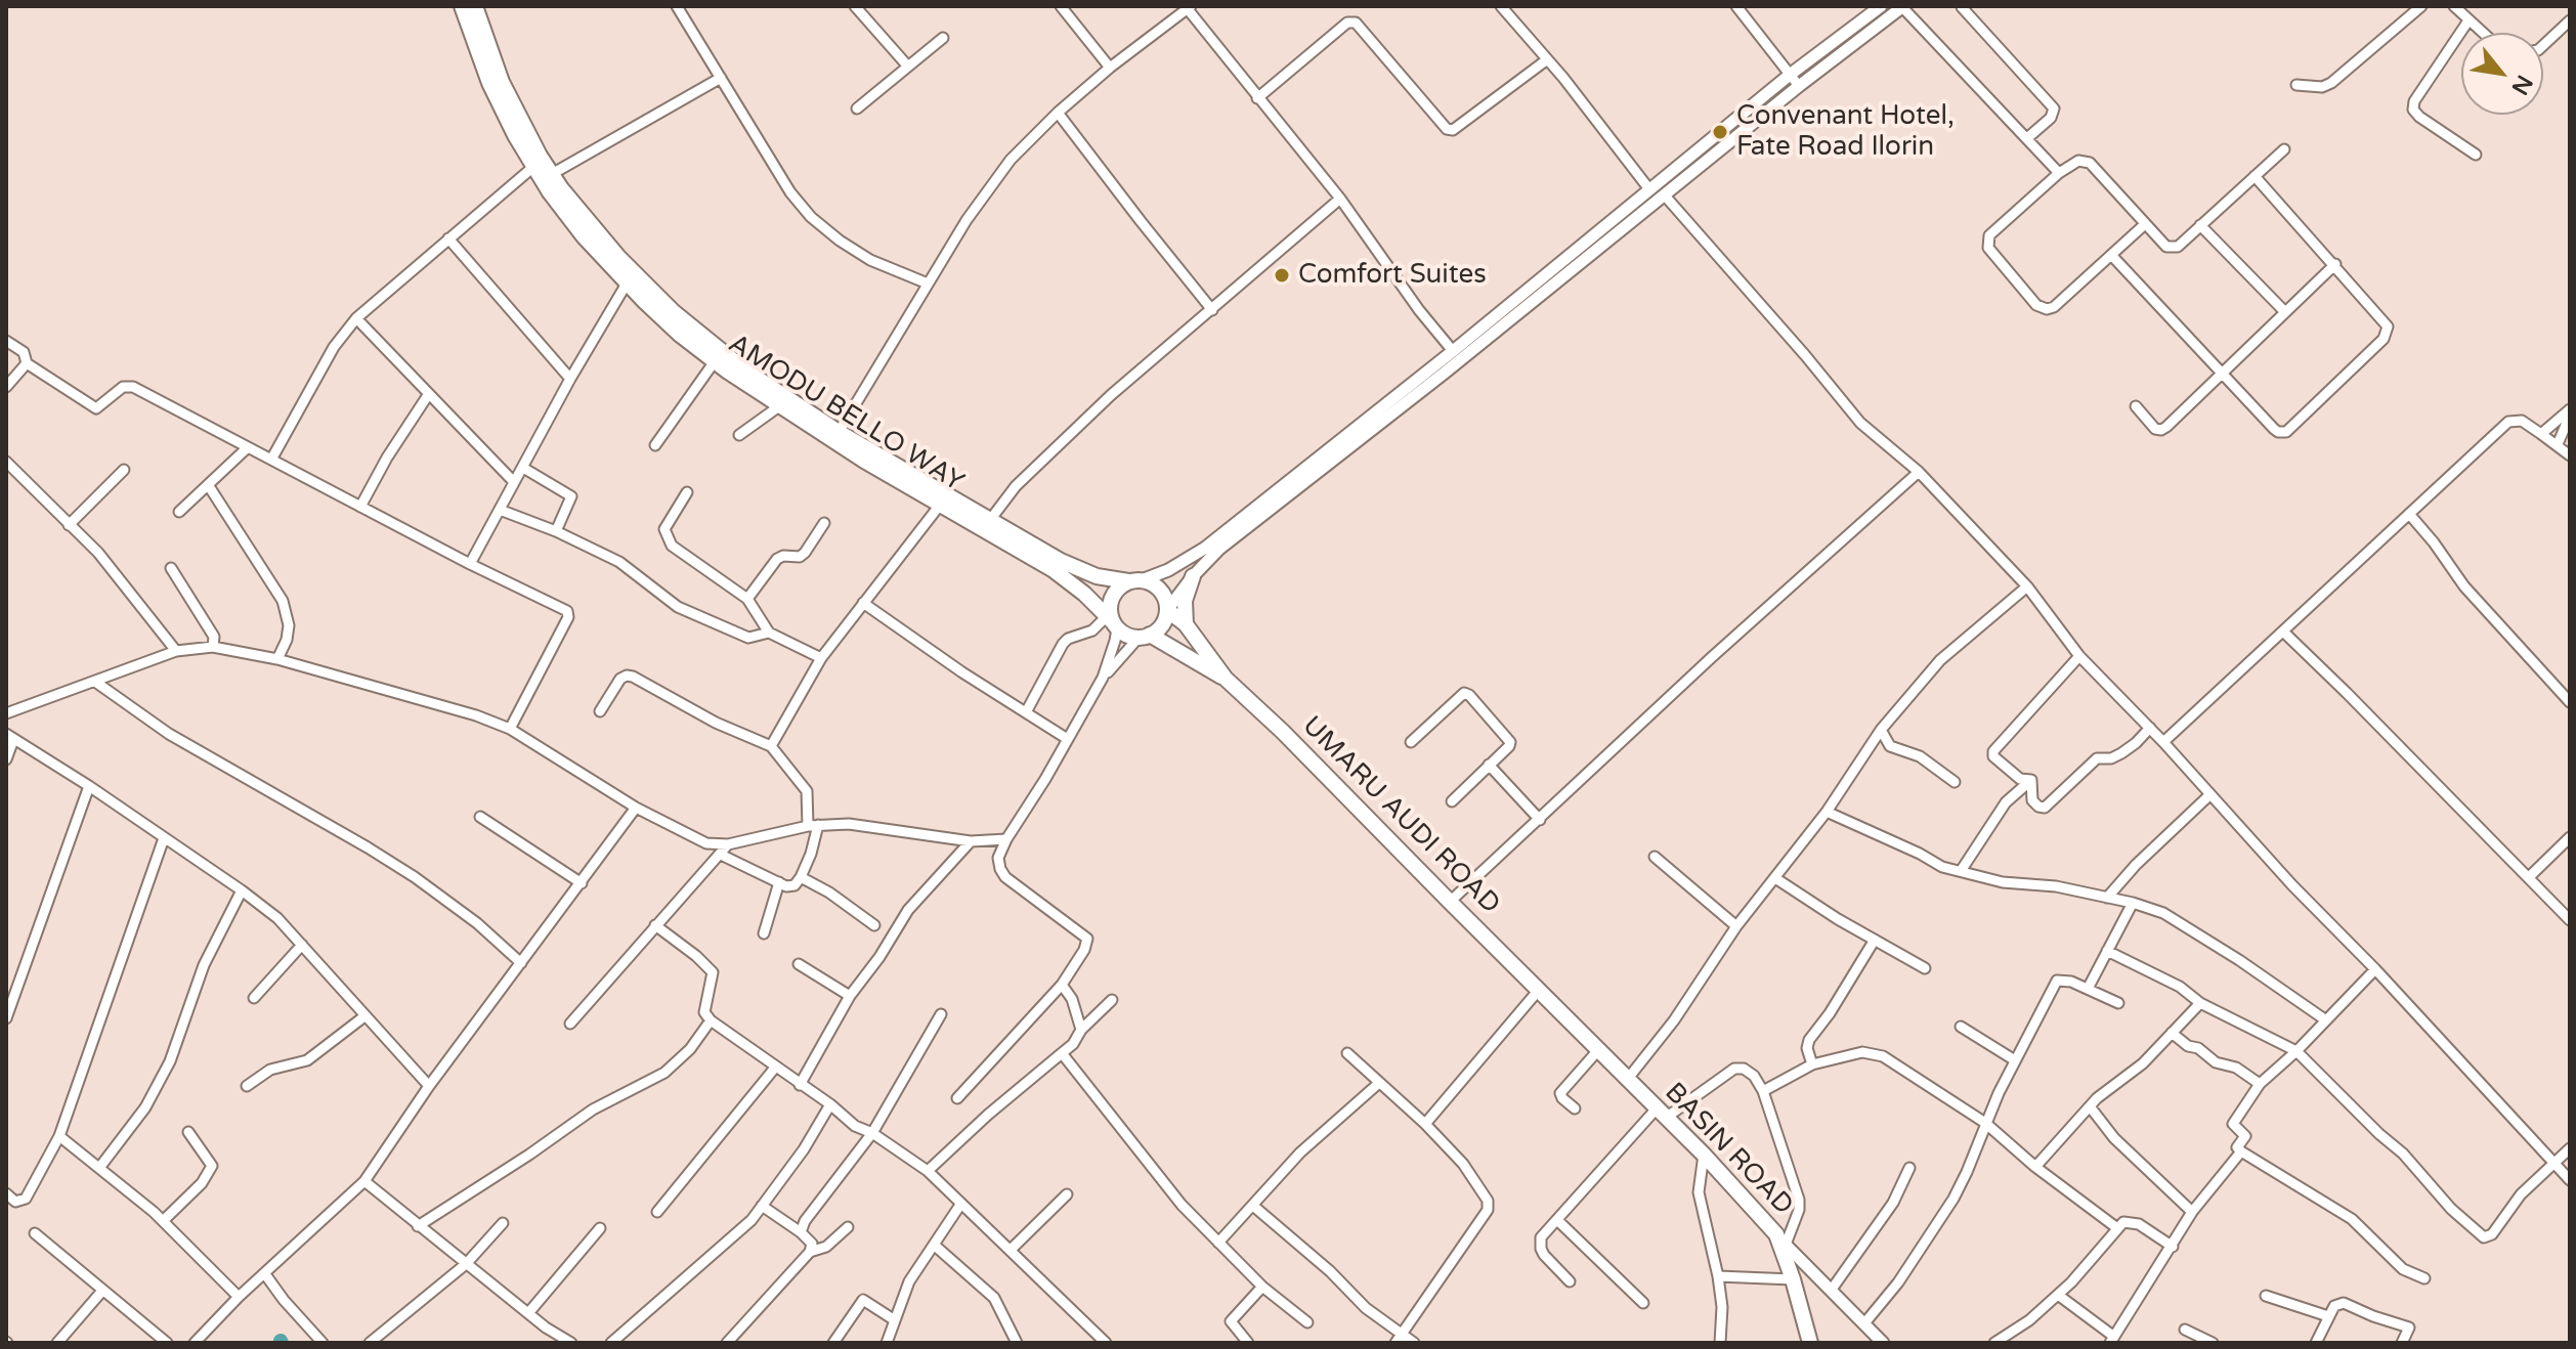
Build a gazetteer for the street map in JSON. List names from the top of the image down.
{
  "streets": {
    "main road": ["AMODU BELLO WAY", "UMARU AUDI ROAD", "BASIN ROAD"]
  },
  "crossings": [
    ["UMARU AUDI ROAD", "BASIN ROAD"]
  ],
  "places": ["Convenant Hotel, Fate Road Ilorin", "Comfort Suites"],
  "north": "bottom right"
}
